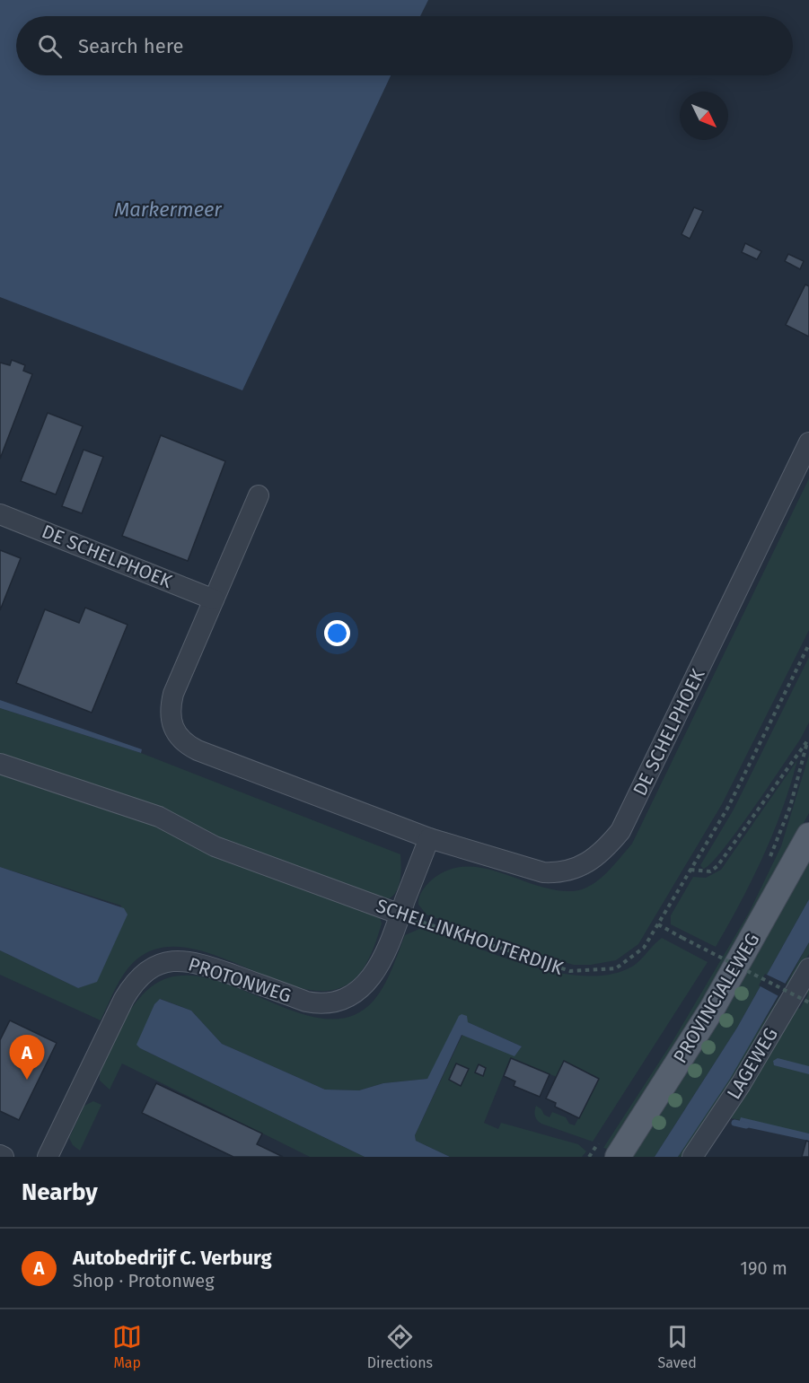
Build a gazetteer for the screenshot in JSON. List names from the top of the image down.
{
  "streets": {
    "main road": ["PROVINCIALEWEG"],
    "street": [
      "DE SCHELPHOEK",
      "SCHELLINKHOUTERDIJK",
      "PROTONWEG",
      "LAGEWEG"
    ]
  },
  "crossings": [
    ["SCHELLINKHOUTERDIJK", "PROTONWEG"]
  ],
  "water": ["Markermeer"],
  "north": "bottom right",
  "page": {
    "search": "Search here",
    "pins": "A",
    "heading": "Nearby",
    "list": [
      {
        "mark": "A",
        "name": "Autobedrijf C. Verburg",
        "note": "Shop · Protonweg",
        "value": "190 m"
      }
    ],
    "nav": ["Map", "Directions", "Saved"]
  }
}
